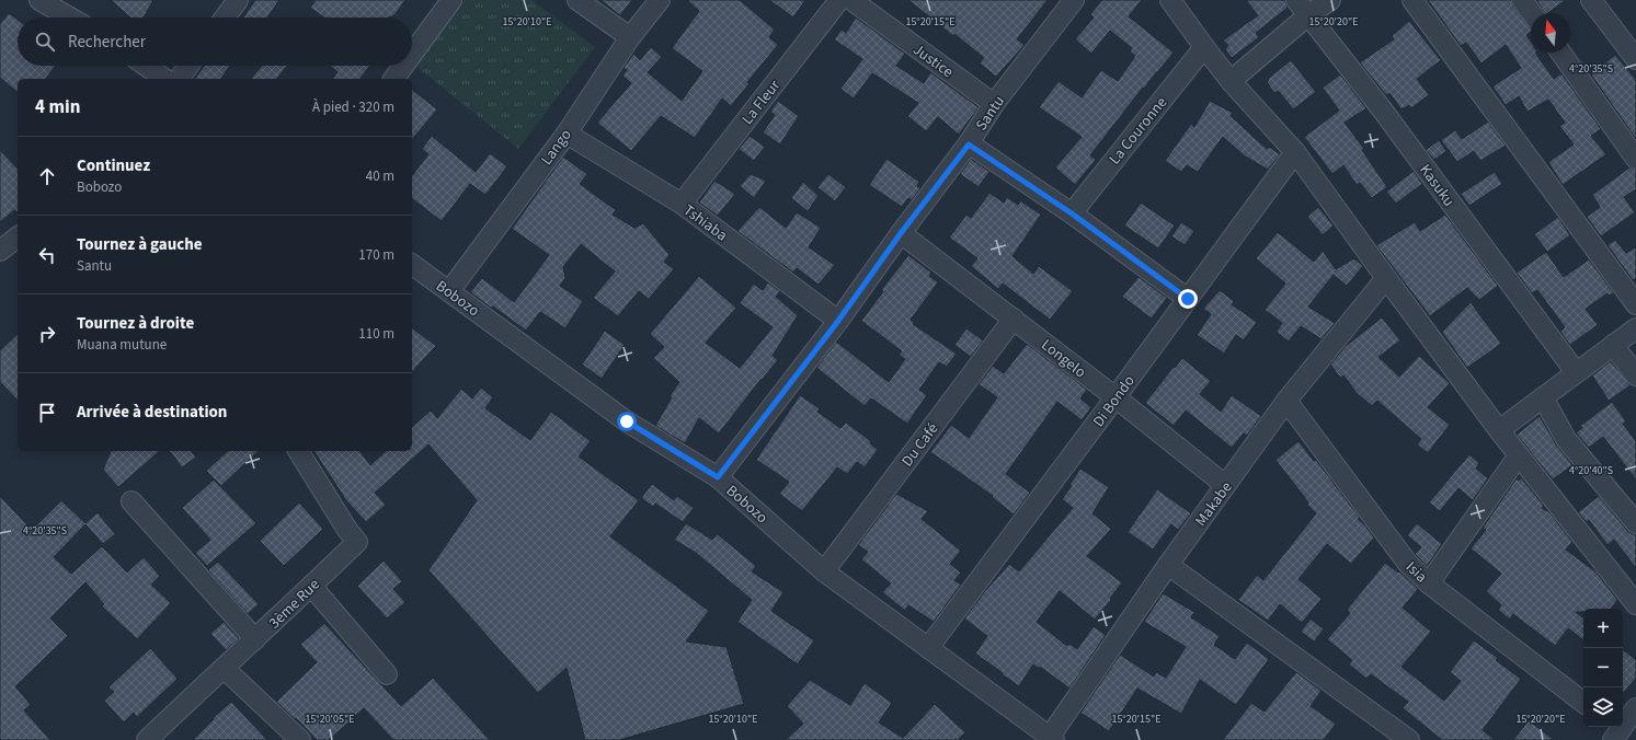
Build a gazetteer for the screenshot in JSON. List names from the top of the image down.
{
  "streets": {
    "street": [
      "Justice",
      "La Fleur",
      "Santu",
      "La Couronne",
      "Lango",
      "Kasuku",
      "Tshiaba",
      "Bobozo",
      "Longelo",
      "Di Bondo",
      "Du Café",
      "Makabe",
      "Isia",
      "3ème Rue"
    ]
  },
  "crossings": [
    ["Justice", "Santu"],
    ["La Fleur", "Tshiaba"],
    ["Santu", "Tshiaba"],
    ["Santu", "Bobozo"],
    ["Santu", "Longelo"],
    ["Lango", "Tshiaba"],
    ["Lango", "Bobozo"],
    ["Bobozo", "Di Bondo"],
    ["Bobozo", "Du Café"],
    ["Bobozo", "Makabe"],
    ["Longelo", "Di Bondo"],
    ["Longelo", "Du Café"],
    ["Longelo", "Makabe"],
    ["Makabe", "Isia"]
  ],
  "north": "top",
  "page": {
    "search": "Rechercher",
    "heading": ["4 min", "À pied · 320 m"],
    "list": [
      ["Continuez", "Bobozo", "40 m"],
      ["Tournez à gauche", "Santu", "170 m"],
      ["Tournez à droite", "Muana mutune", "110 m"],
      "Arrivée à destination"
    ],
    "map_buttons": ["+", "−"]
  },
  "coordinates": [
    "15°20'10\"E",
    "15°20'15\"E",
    "15°20'20\"E",
    "4°20'35\"S",
    "4°20'40\"S",
    "15°20'05\"E"
  ]
}
